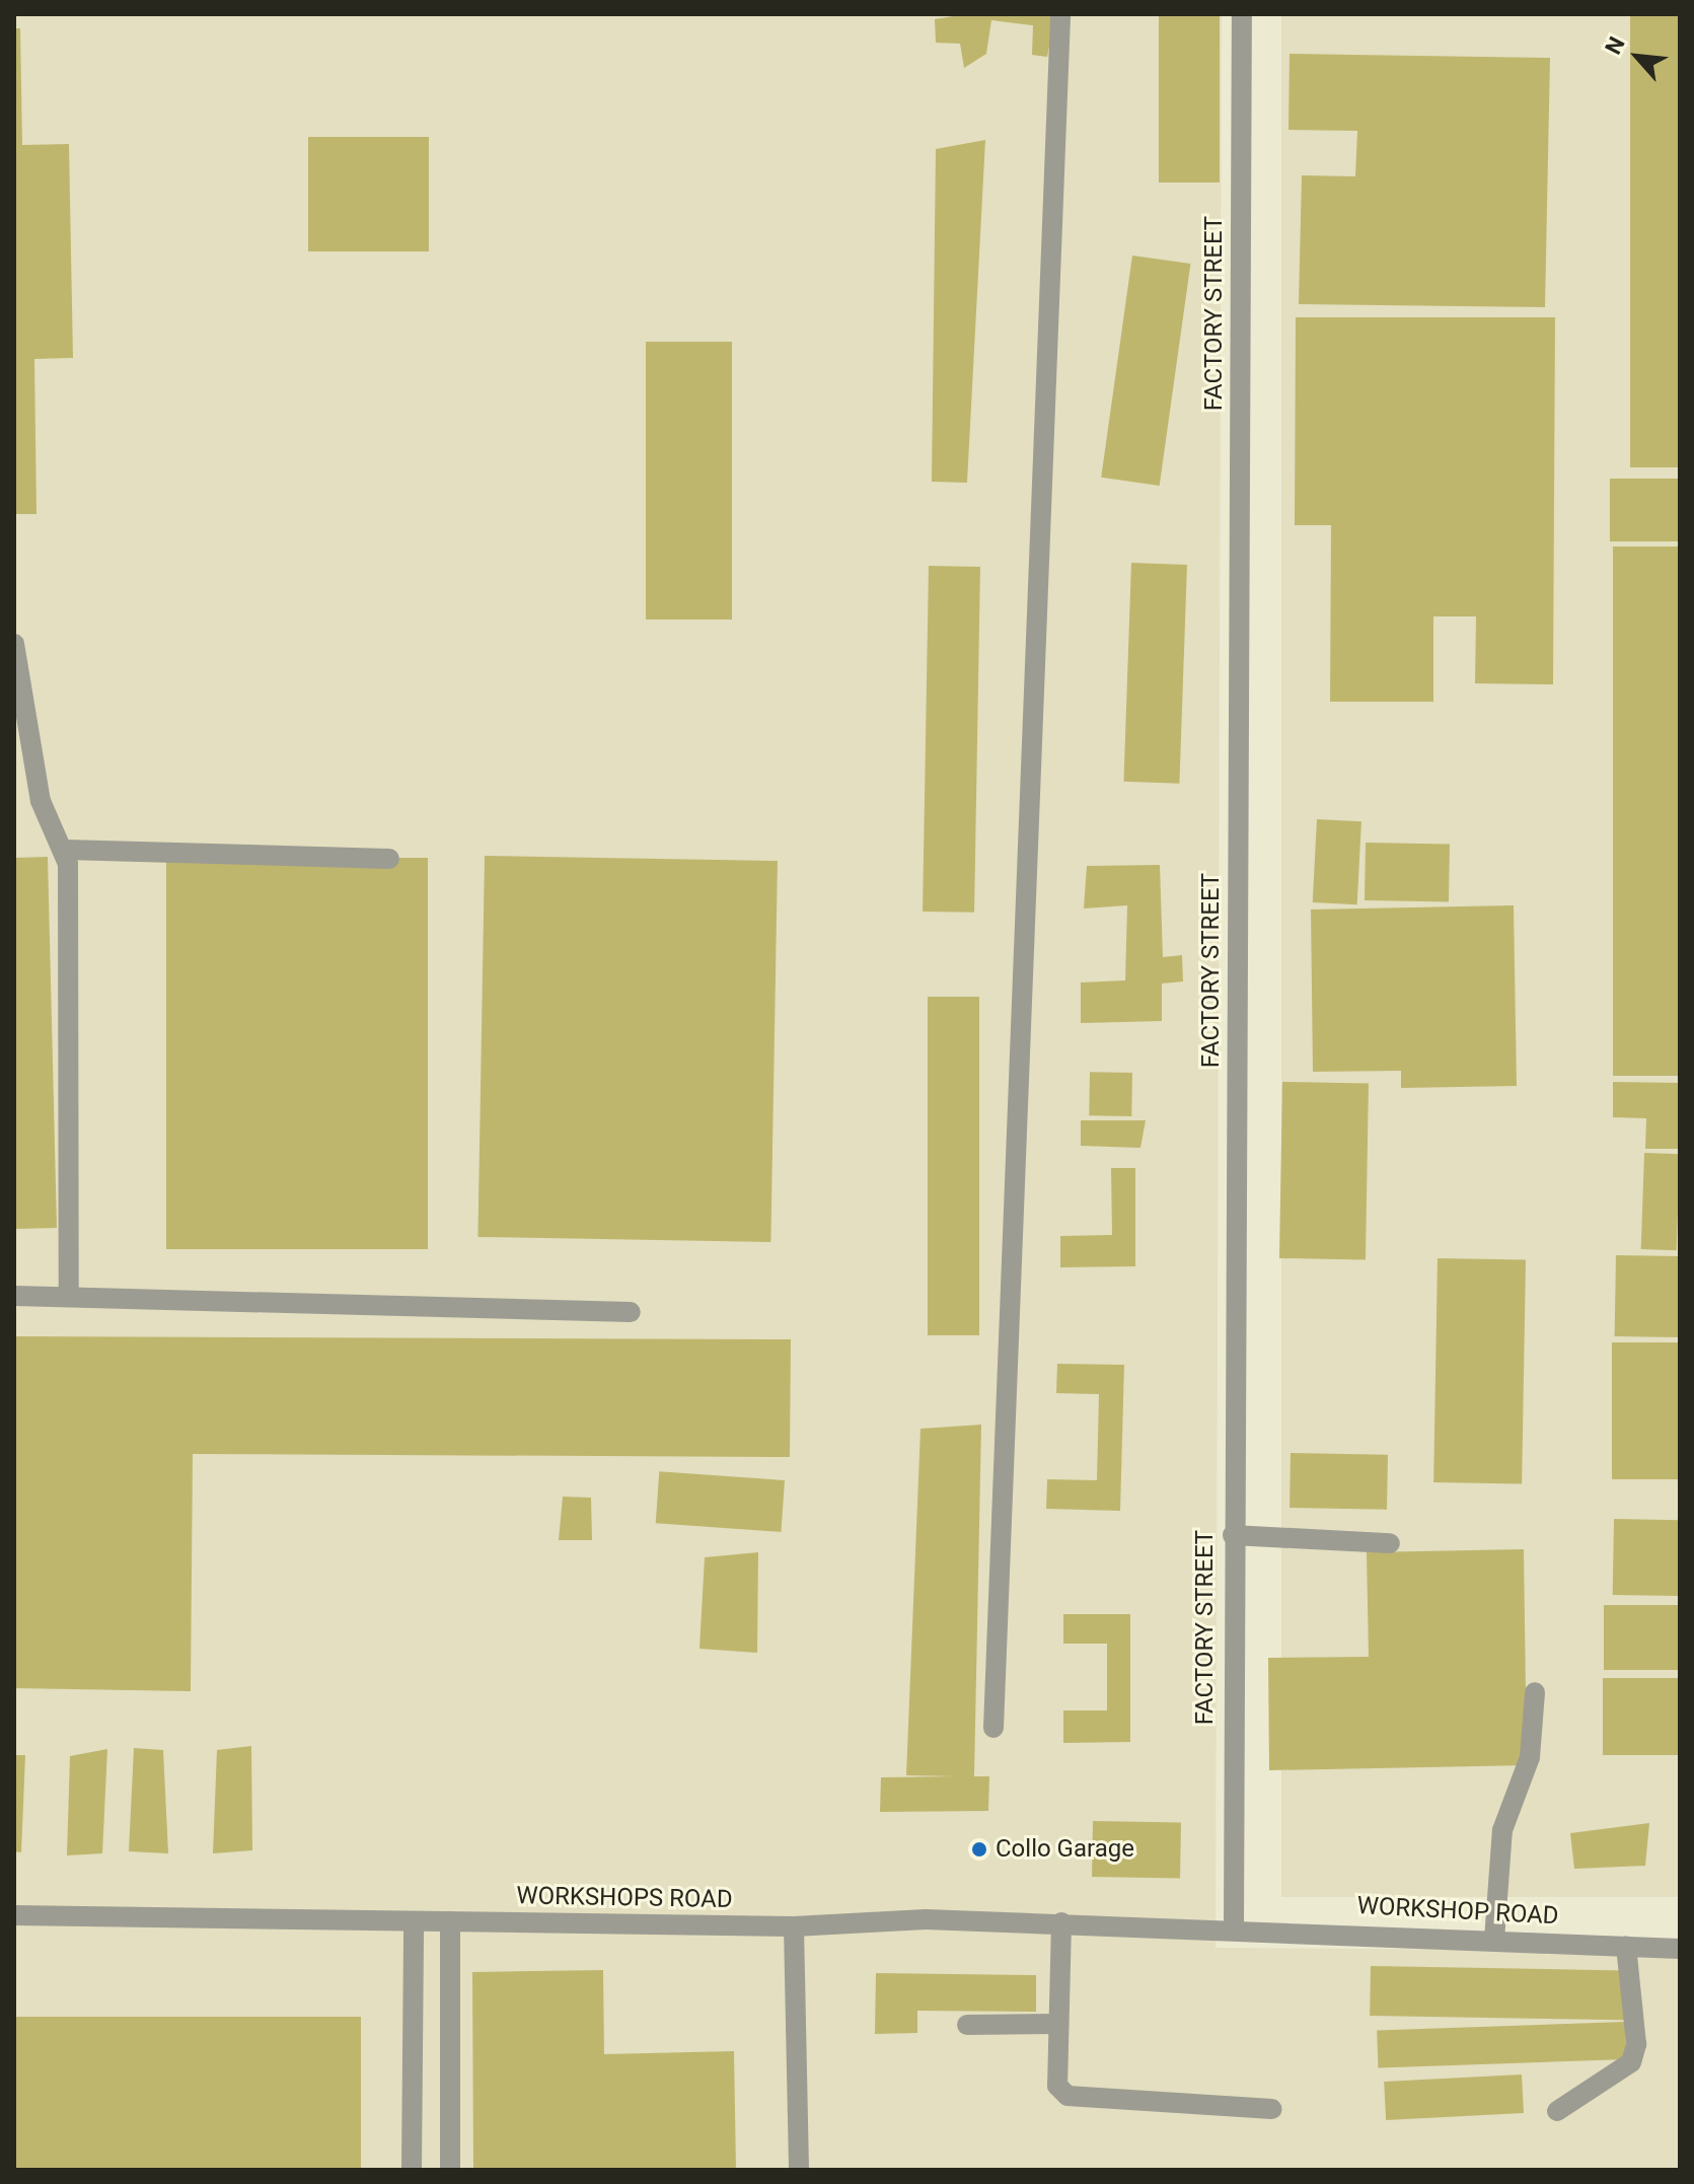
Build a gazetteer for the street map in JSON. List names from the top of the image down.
{
  "streets": {
    "street": ["FACTORY STREET", "WORKSHOPS ROAD", "WORKSHOP ROAD"]
  },
  "crossings": [
    ["FACTORY STREET", "WORKSHOPS ROAD"],
    ["FACTORY STREET", "WORKSHOP ROAD"],
    ["WORKSHOPS ROAD", "WORKSHOP ROAD"]
  ],
  "places": ["Collo Garage"],
  "north": "top left"
}
